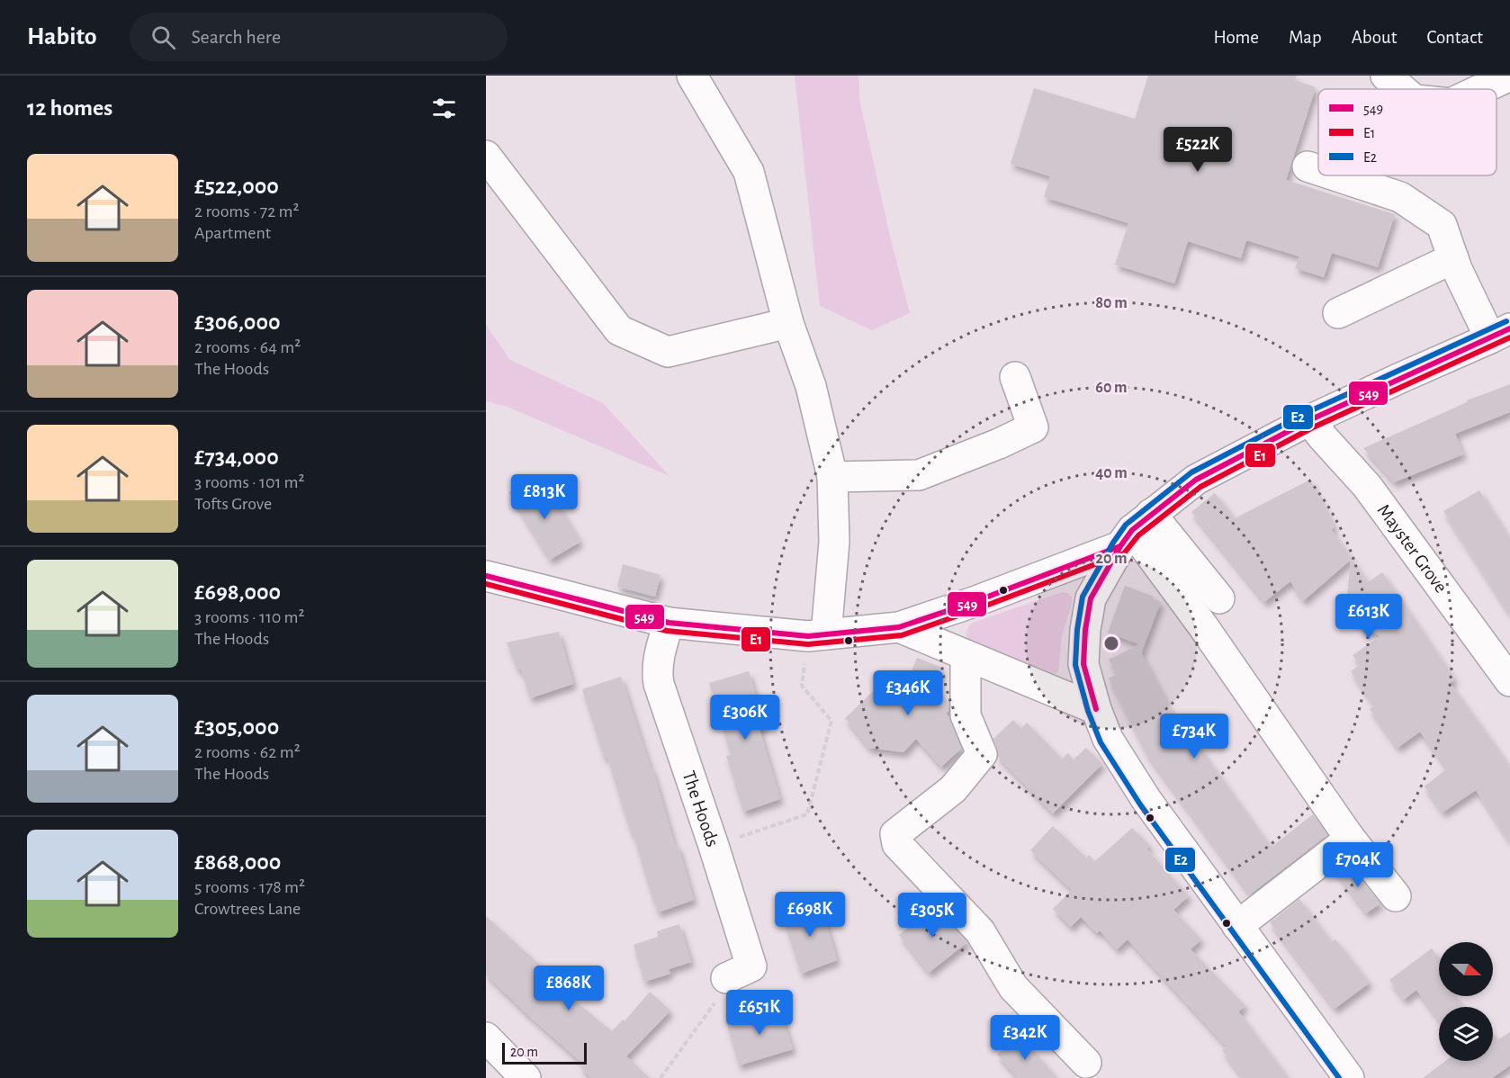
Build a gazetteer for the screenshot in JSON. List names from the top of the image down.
{
  "streets": {
    "street": ["Mayster Grove", "The Hoods"]
  },
  "lines": ["transit line E2", "transit line 549", "transit line E1"],
  "legend": ["549", "E1", "E2"],
  "scale_bar": "20 m",
  "north": "right",
  "page": {
    "header": "Habito",
    "search": "Search here",
    "nav": [
      "Home",
      "Map",
      "About",
      "Contact"
    ],
    "heading": "12 homes",
    "price": [
      "£522K",
      "£813K",
      "£613K",
      "£346K",
      "£306K",
      "£734K",
      "£704K",
      "£698K",
      "£305K",
      "£868K",
      "£651K",
      "£342K"
    ],
    "list": [
      {
        "name": "£522,000",
        "note": "2 rooms · 72 m² · Apartment"
      },
      {
        "name": "£306,000",
        "note": "2 rooms · 64 m² · The Hoods"
      },
      {
        "name": "£734,000",
        "note": "3 rooms · 101 m² · Tofts Grove"
      },
      {
        "name": "£698,000",
        "note": "3 rooms · 110 m² · The Hoods"
      },
      {
        "name": "£305,000",
        "note": "2 rooms · 62 m² · The Hoods"
      },
      {
        "name": "£868,000",
        "note": "5 rooms · 178 m² · Crowtrees Lane"
      }
    ],
    "scale": "20 m"
  },
  "rings": [
    "80 m",
    "60 m",
    "40 m",
    "20 m"
  ]
}
